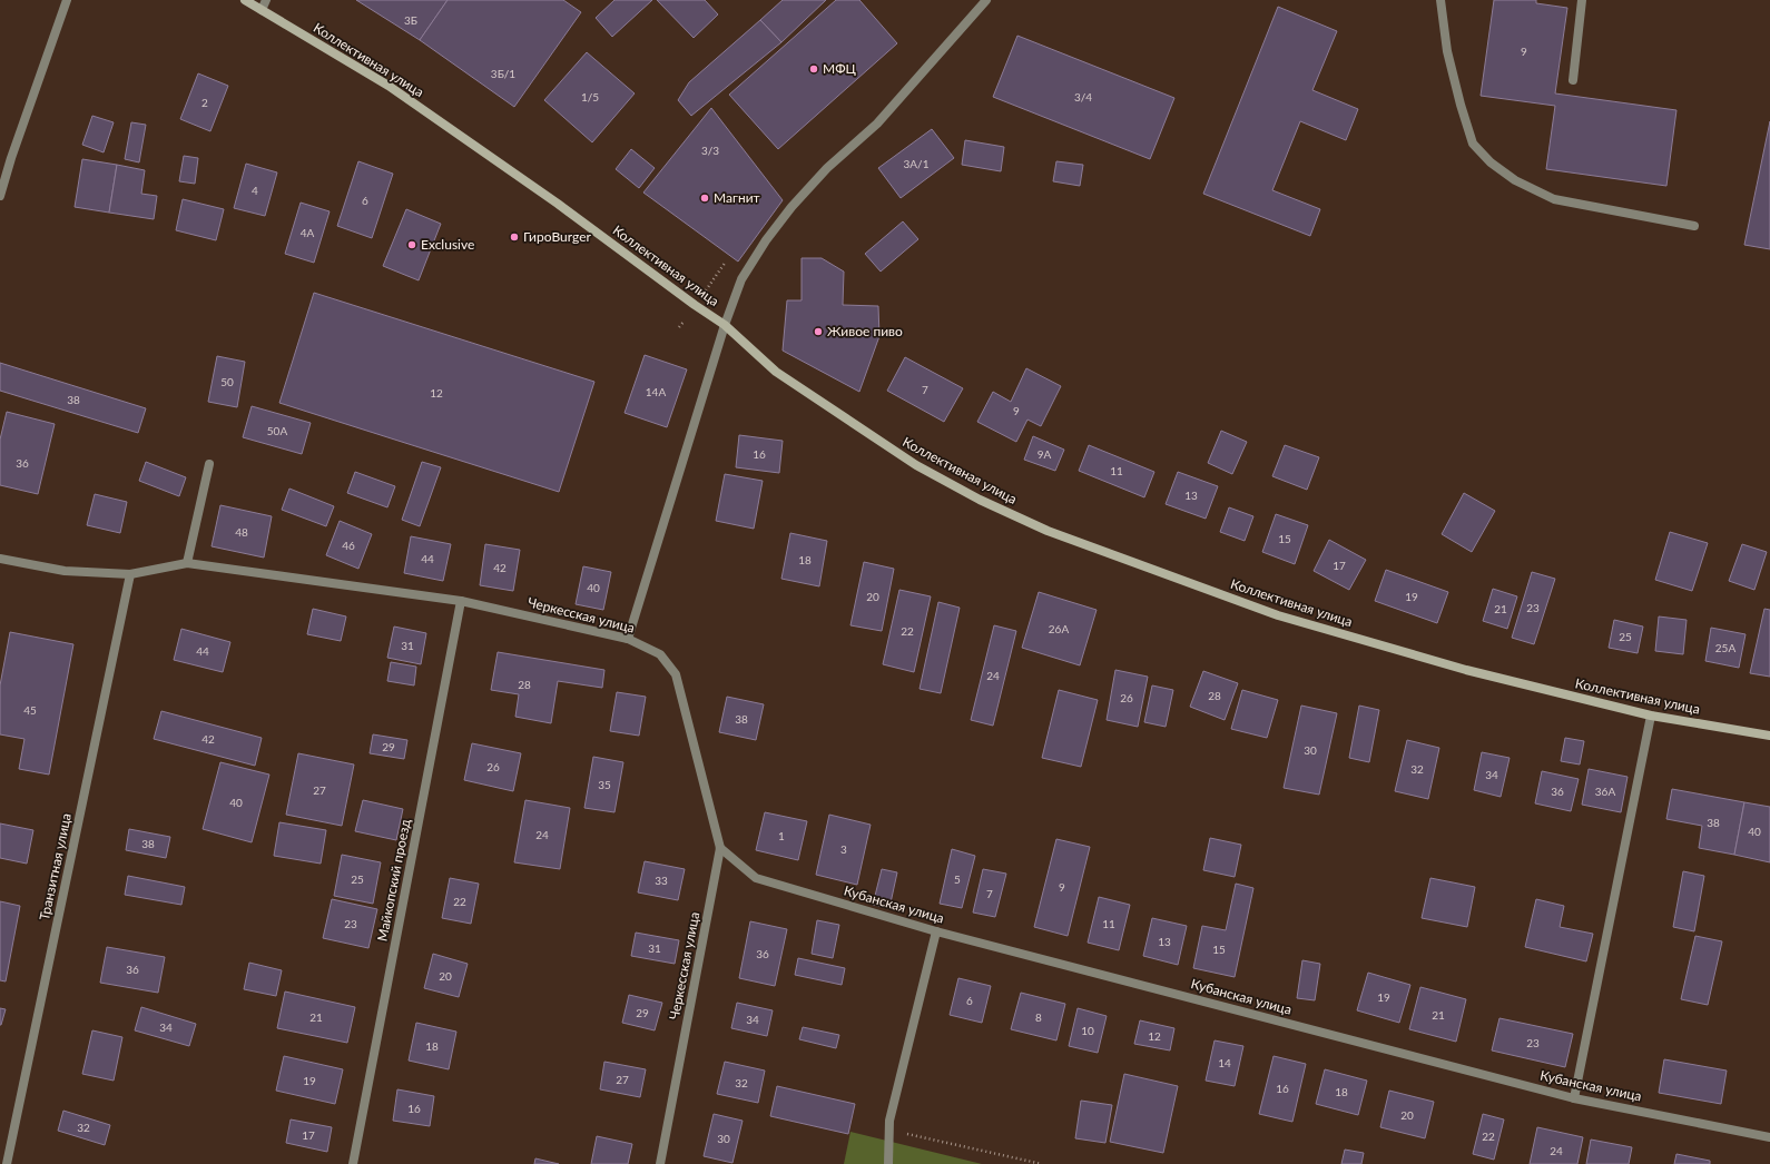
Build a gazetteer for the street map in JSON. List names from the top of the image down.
{
  "streets": {
    "street": [
      "Коллективная улица",
      "Черкесская улица",
      "Транзитная улица",
      "Майкопский проезд",
      "Кубанская улица"
    ]
  },
  "crossings": [
    ["Черкесская улица", "Транзитная улица"],
    ["Черкесская улица", "Майкопский проезд"],
    ["Черкесская улица", "Кубанская улица"]
  ],
  "places": [
    "МФЦ",
    "Магнит",
    "ГироBurger",
    "Exclusive",
    "Живое пиво"
  ],
  "house_numbers": [
    "3Б",
    "9",
    "3Б/1",
    "1/5",
    "3/4",
    "2",
    "3/3",
    "3А/1",
    "4",
    "6",
    "4А",
    "50",
    "7",
    "14А",
    "12",
    "38",
    "9",
    "50А",
    "16",
    "9А",
    "36",
    "11",
    "13",
    "48",
    "15",
    "46",
    "44",
    "18",
    "17",
    "42",
    "40",
    "20",
    "19",
    "23",
    "21",
    "26А",
    "22",
    "25",
    "31",
    "25А",
    "44",
    "24",
    "28",
    "28",
    "26",
    "45",
    "38",
    "42",
    "29",
    "30",
    "26",
    "32",
    "34",
    "35",
    "27",
    "36",
    "36А",
    "40",
    "38",
    "40",
    "24",
    "1",
    "38",
    "3",
    "25",
    "5",
    "33",
    "9",
    "7",
    "22",
    "23",
    "11",
    "13",
    "31",
    "15",
    "36",
    "36",
    "20",
    "19",
    "6",
    "29",
    "21",
    "21",
    "8",
    "34",
    "34",
    "10",
    "12",
    "23",
    "18",
    "14",
    "27",
    "19",
    "32",
    "16",
    "18",
    "16",
    "20",
    "32",
    "17",
    "22",
    "30",
    "24"
  ]
}
